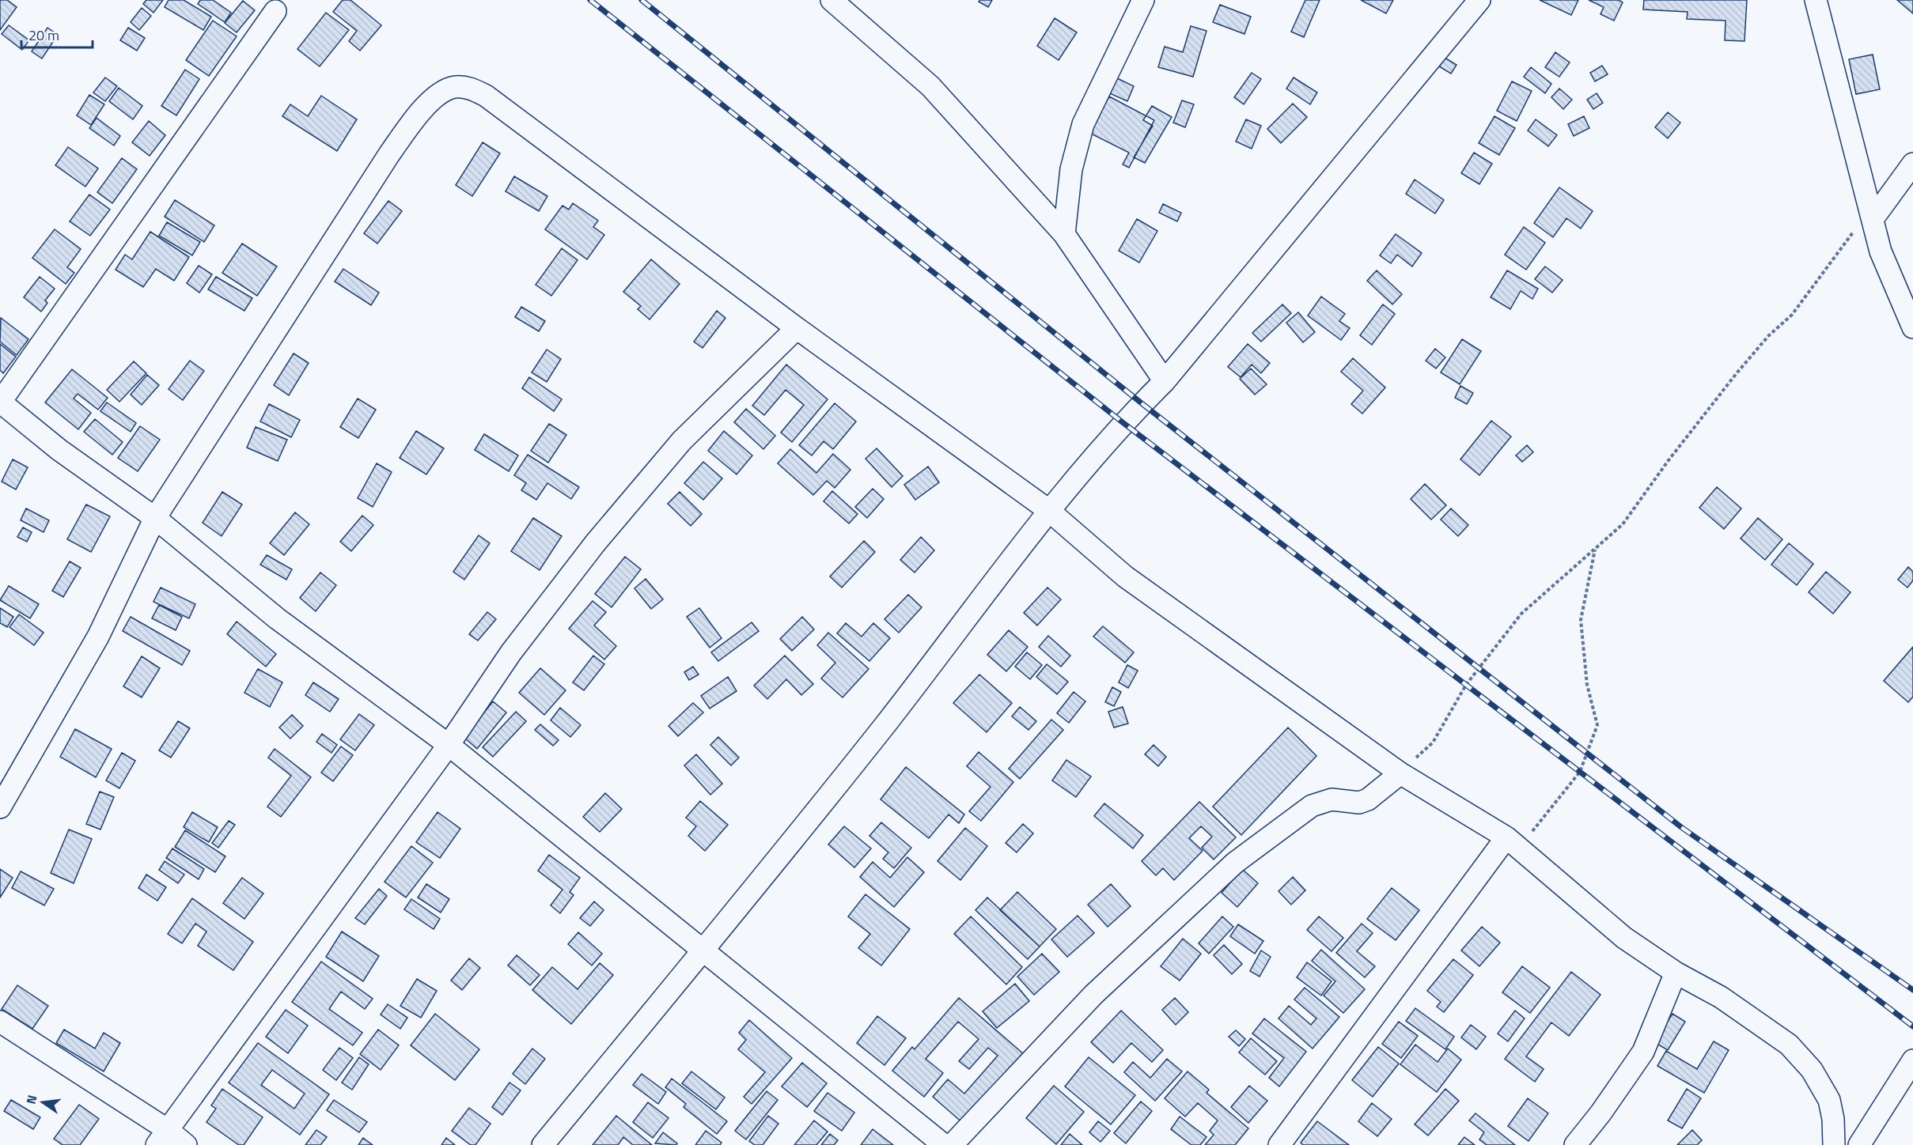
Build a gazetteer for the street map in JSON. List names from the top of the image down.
{
  "scale_bar": "20 m",
  "north": "left"
}
